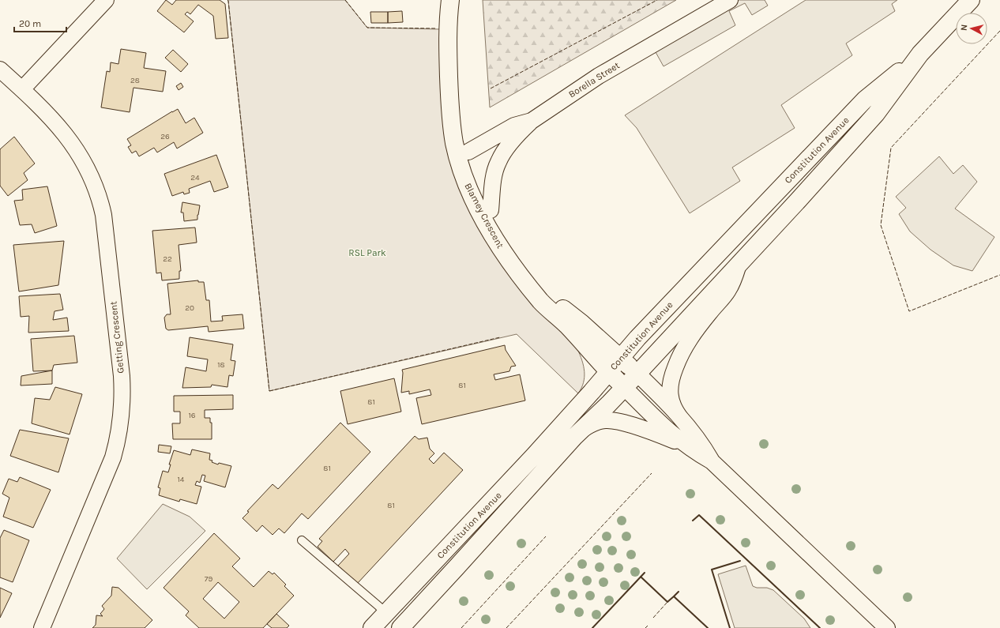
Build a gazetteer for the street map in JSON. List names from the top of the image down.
{
  "streets": {
    "street": [
      "Borella Street",
      "Constitution Avenue",
      "Blamey Crescent",
      "Getting Crescent"
    ]
  },
  "crossings": [
    ["Borella Street", "Blamey Crescent"],
    ["Constitution Avenue", "Blamey Crescent"]
  ],
  "parks": ["RSL Park"],
  "house_numbers": [
    "28",
    "26",
    "24",
    "22",
    "20",
    "18",
    "81",
    "81",
    "16",
    "81",
    "14",
    "81",
    "79"
  ],
  "scale_bar": "20 m",
  "north": "left"
}
